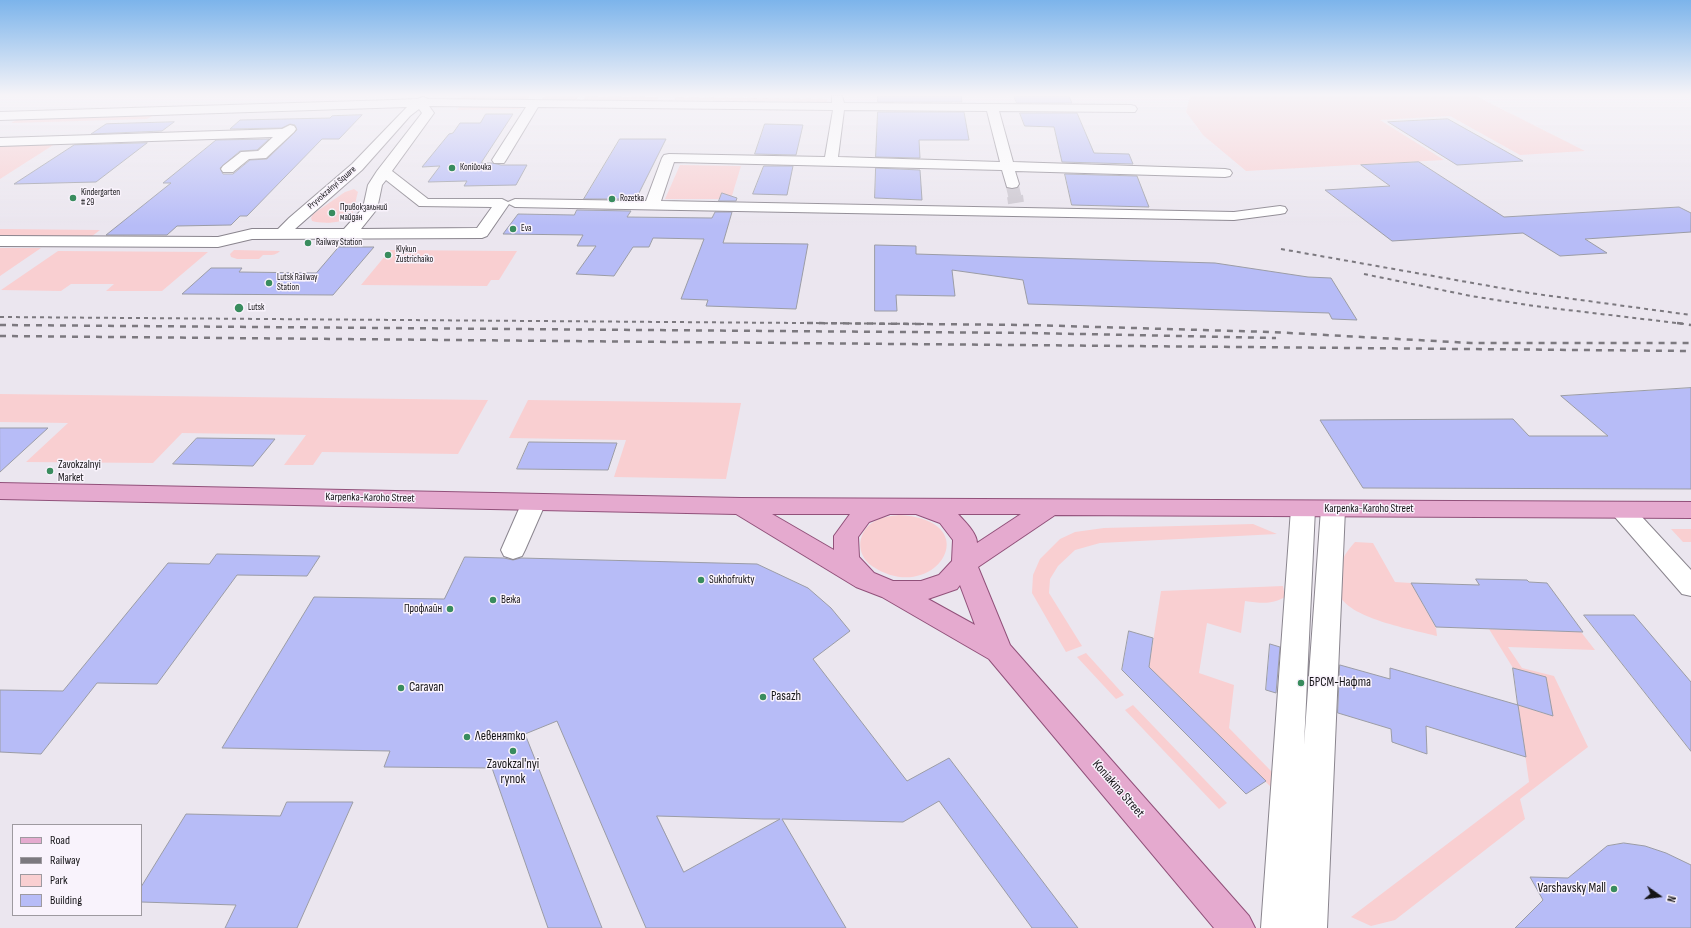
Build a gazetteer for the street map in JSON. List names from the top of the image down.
{
  "streets": {
    "main road": ["Karpenka-Karoho Street", "Koniakina Street"],
    "street": ["Pryvokzalnyi Square"]
  },
  "places": [
    "Копійочка",
    "Kindergarten # 29",
    "Rozetka",
    "Привокзальний майдан",
    "Eva",
    "Railway Station",
    "Klykun Zustrichaiko",
    "Lutsk Railway Station",
    "Lutsk",
    "Zavokzalnyi Market",
    "Sukhofrukty",
    "Вежа",
    "Профлайн",
    "БРСМ-Нафта",
    "Caravan",
    "Pasazh",
    "Левенятко",
    "Zavokzal'nyi rynok",
    "Varshavsky Mall"
  ],
  "legend": [
    "Road",
    "Railway",
    "Park",
    "Building"
  ],
  "north": "right"
}
